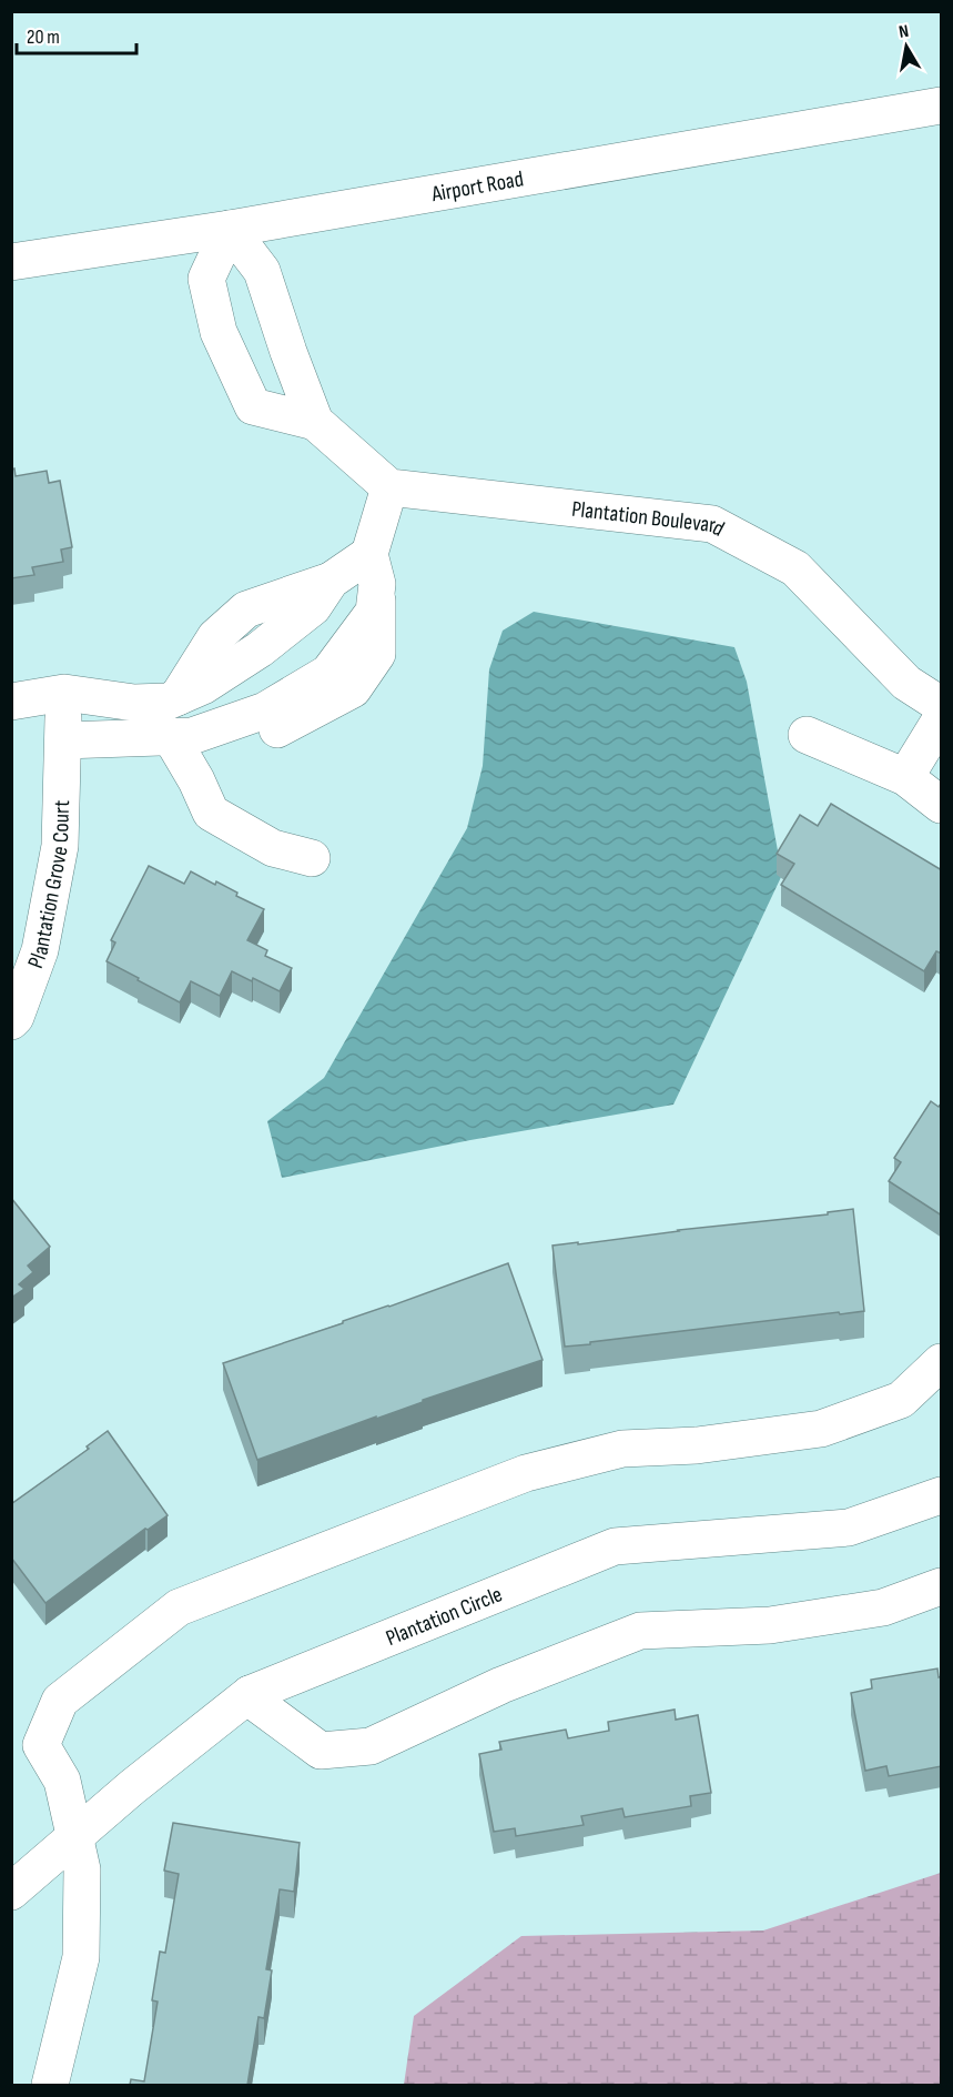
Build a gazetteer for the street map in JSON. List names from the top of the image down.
{
  "streets": {
    "street": [
      "Airport Road",
      "Plantation Boulevard",
      "Plantation Grove Court",
      "Plantation Circle"
    ]
  },
  "scale_bar": "20 m",
  "north": "top"
}
